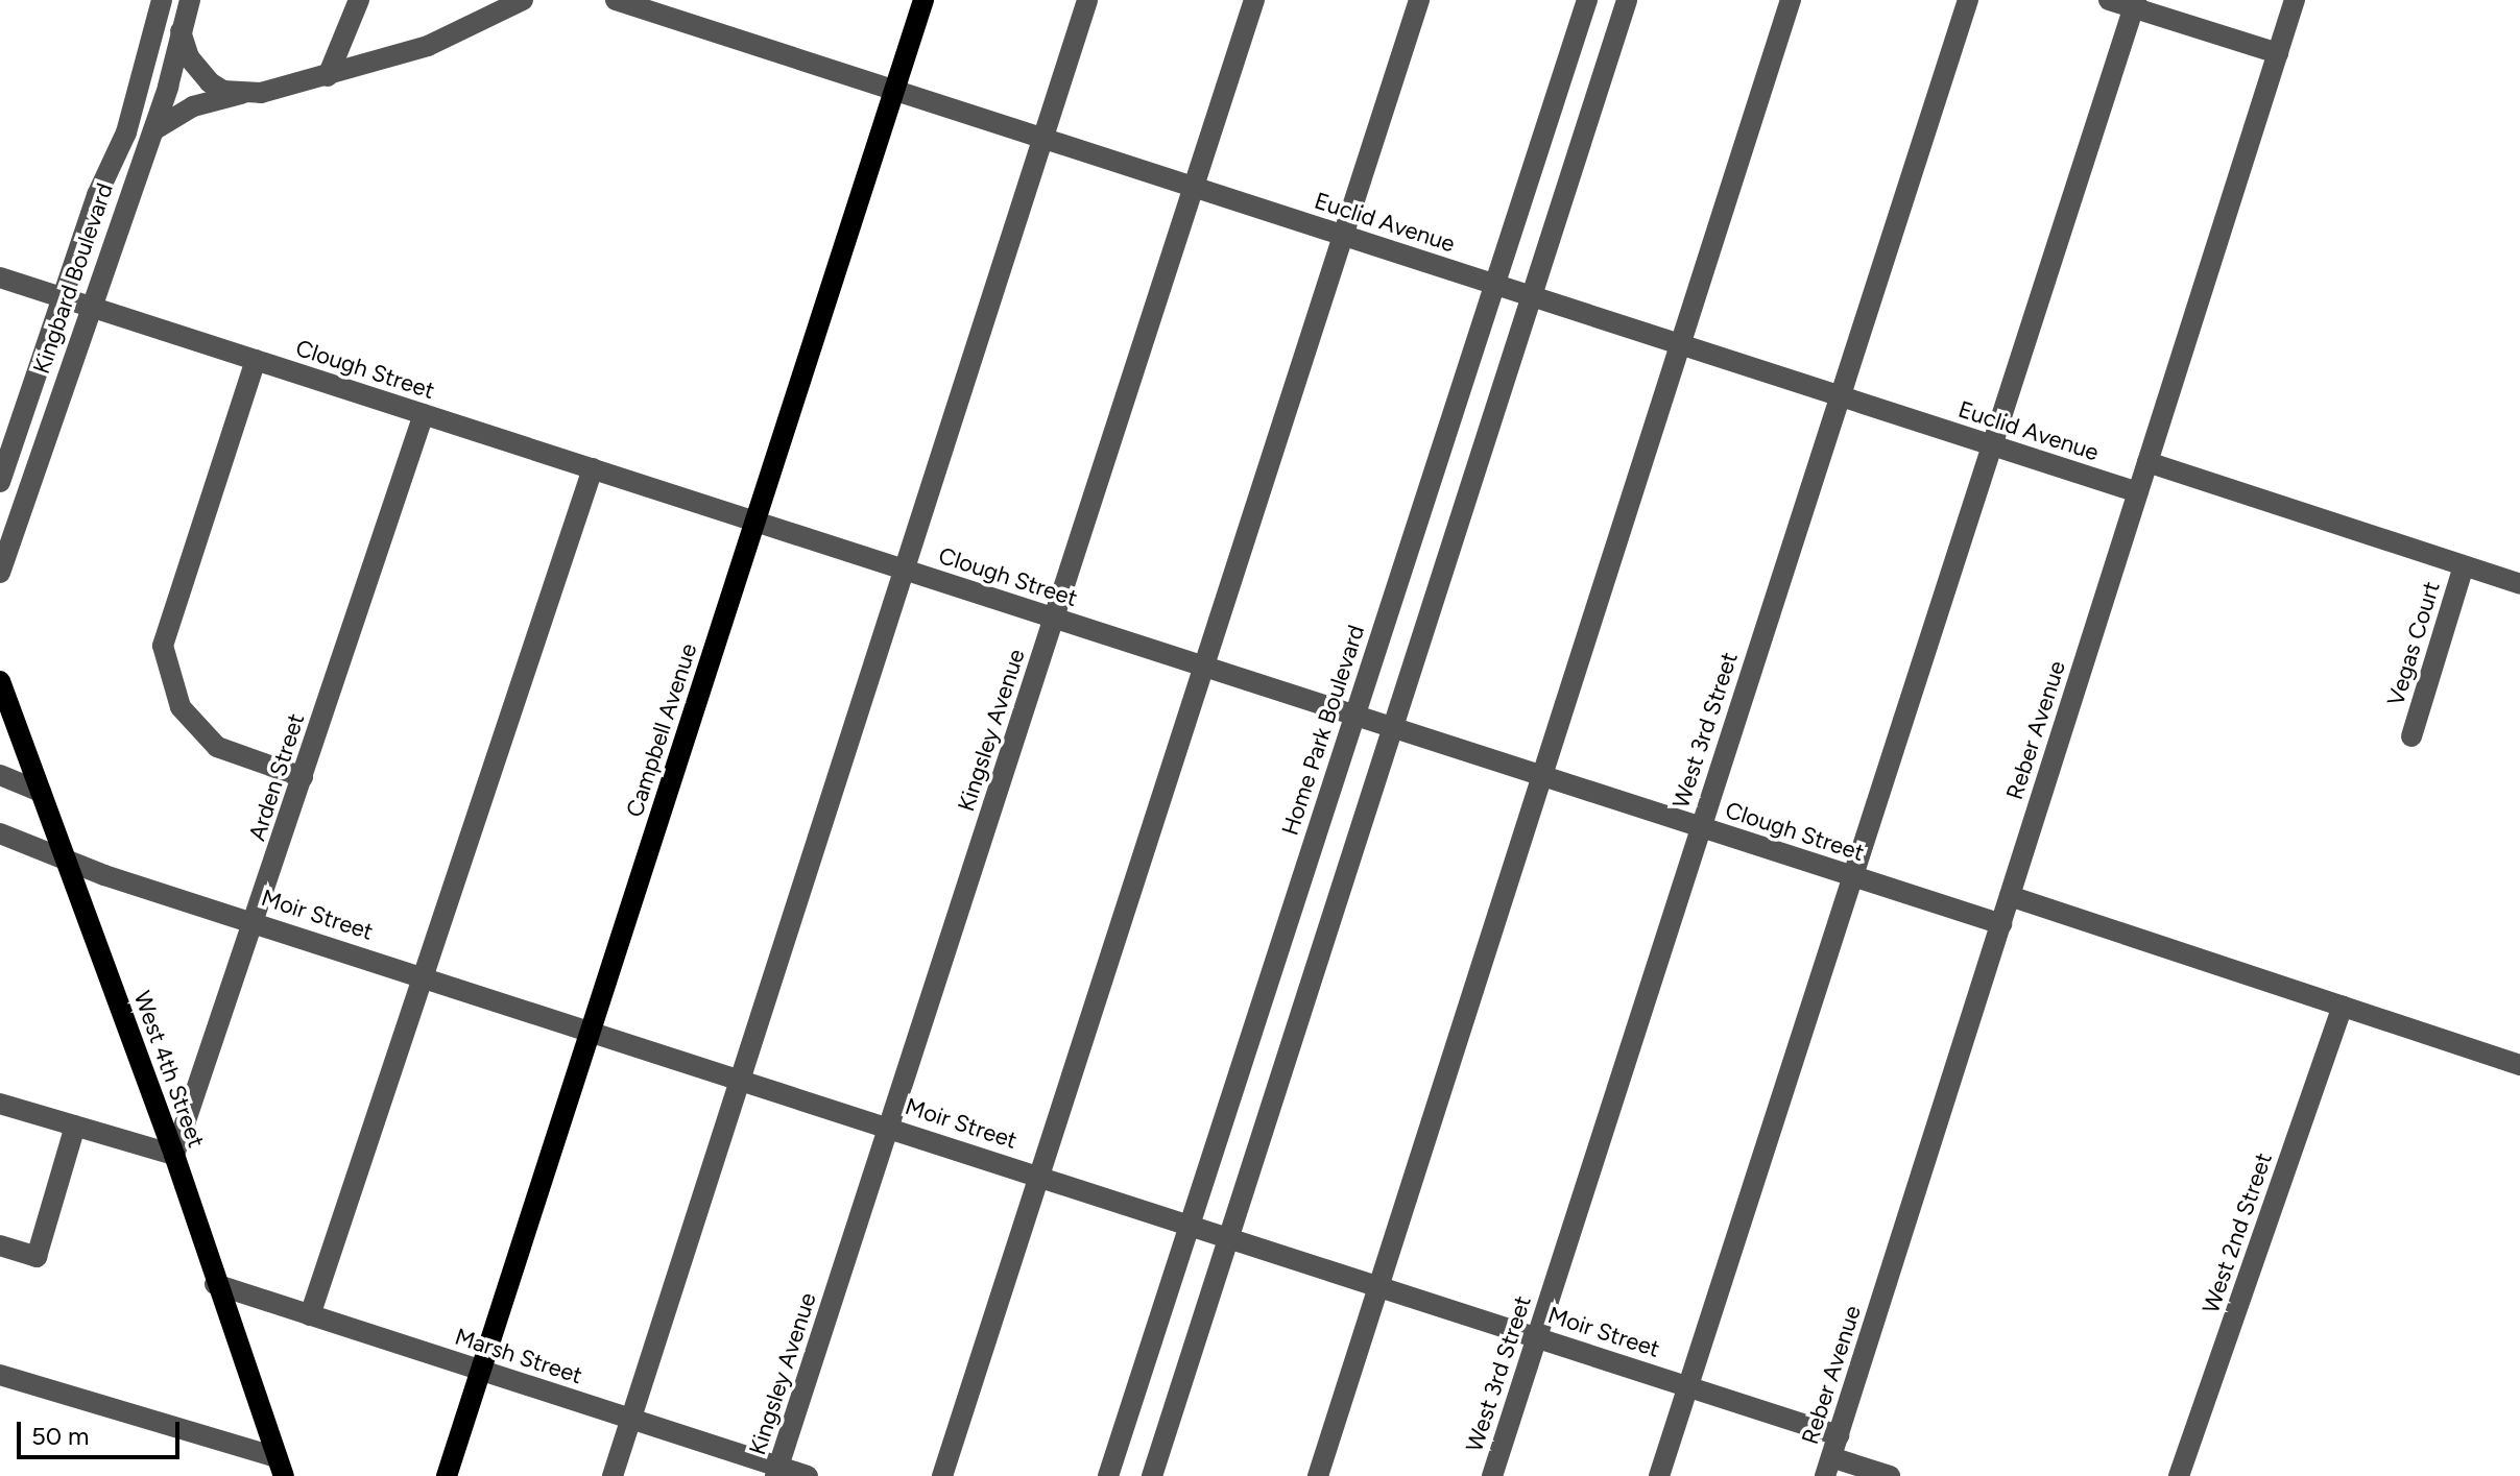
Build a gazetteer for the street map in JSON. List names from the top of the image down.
{
  "streets": {
    "main road": ["Campbell Avenue", "West 4th Street"],
    "street": [
      "Euclid Avenue",
      "Kingbard Boulevard",
      "Clough Street",
      "Vegas Court",
      "Kingsley Avenue",
      "Home Park Boulevard",
      "West 3rd Street",
      "Reber Avenue",
      "Arden Street",
      "Moir Street",
      "West 2nd Street",
      "Marsh Street"
    ]
  },
  "crossings": [
    ["Euclid Avenue", "Campbell Avenue"],
    ["Euclid Avenue", "Kingsley Avenue"],
    ["Euclid Avenue", "Home Park Boulevard"],
    ["Euclid Avenue", "West 3rd Street"],
    ["Euclid Avenue", "Reber Avenue"],
    ["Kingbard Boulevard", "Clough Street"],
    ["Clough Street", "Campbell Avenue"],
    ["Clough Street", "Kingsley Avenue"],
    ["Clough Street", "Home Park Boulevard"],
    ["Clough Street", "West 3rd Street"],
    ["Clough Street", "Reber Avenue"],
    ["Clough Street", "Arden Street"],
    ["Campbell Avenue", "Moir Street"],
    ["Campbell Avenue", "Marsh Street"],
    ["Kingsley Avenue", "Moir Street"],
    ["Kingsley Avenue", "Marsh Street"],
    ["Home Park Boulevard", "Moir Street"],
    ["West 3rd Street", "Moir Street"],
    ["Reber Avenue", "Moir Street"],
    ["Arden Street", "Moir Street"],
    ["Arden Street", "West 4th Street"],
    ["Moir Street", "West 4th Street"],
    ["West 4th Street", "Marsh Street"]
  ],
  "scale_bar": "50 m"
}
